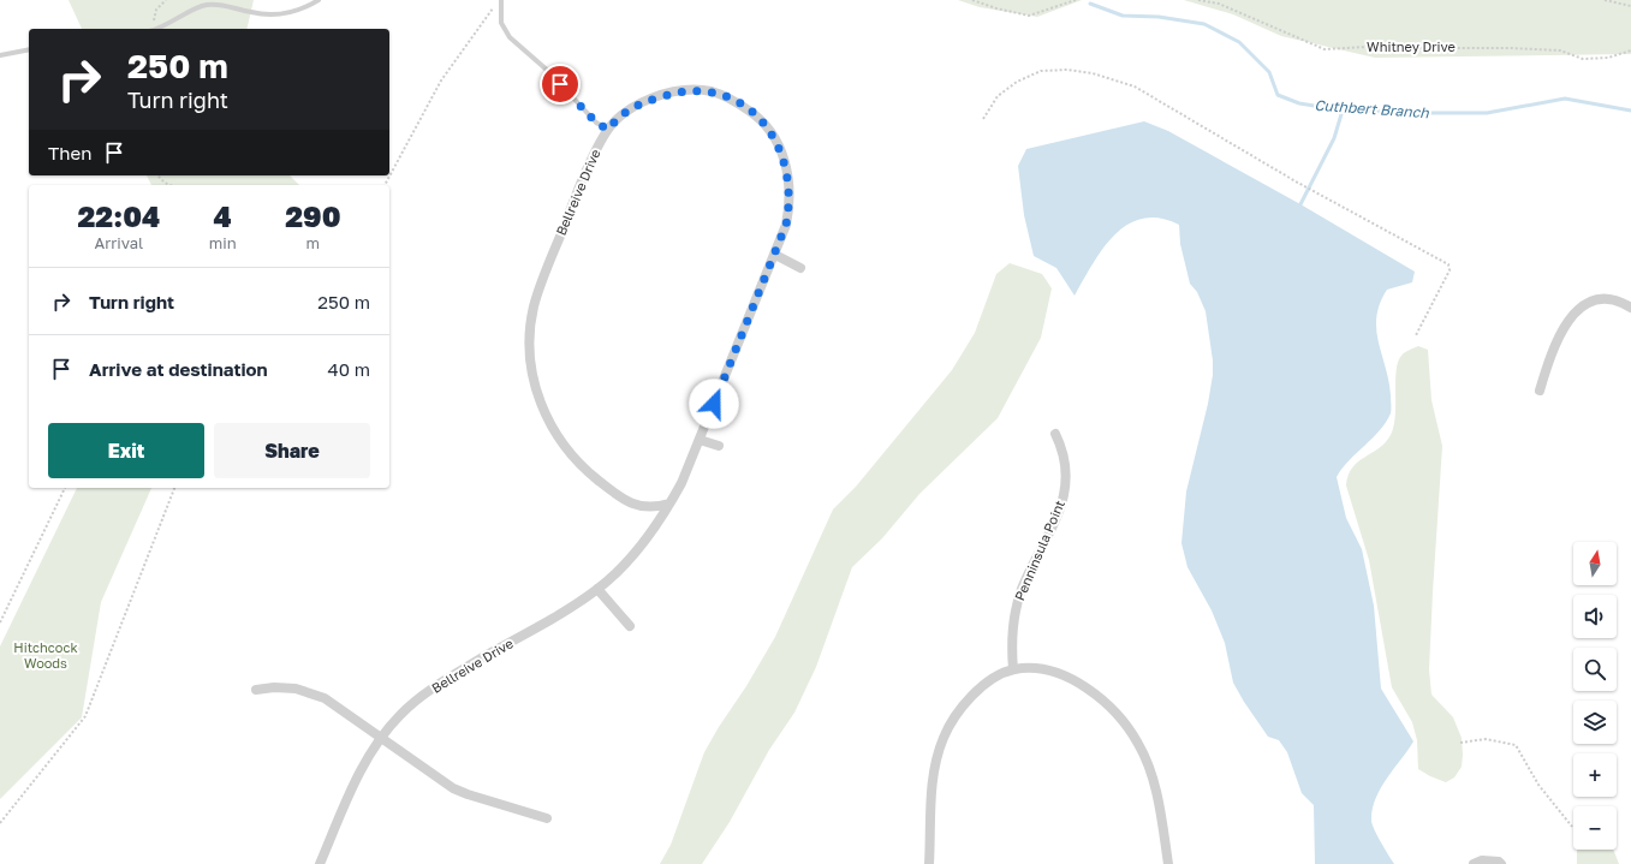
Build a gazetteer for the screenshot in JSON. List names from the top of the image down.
{
  "streets": {
    "street": ["Bellreive Drive", "Penninsula Point"],
    "path": ["Whitney Drive"]
  },
  "water": ["Cuthbert Branch"],
  "parks": ["Hitchcock Woods"],
  "north": "top",
  "page": {
    "turn": ["250 m", "Turn right"],
    "then": "Then",
    "eta": [
      "22:04",
      "Arrival",
      "4",
      "min",
      "290",
      "m"
    ],
    "list": [
      {
        "name": "Turn right",
        "value": "250 m"
      },
      {
        "name": "Arrive at destination",
        "value": "40 m"
      }
    ],
    "buttons": ["Exit", "Share"],
    "map_buttons": ["+", "−"]
  }
}
